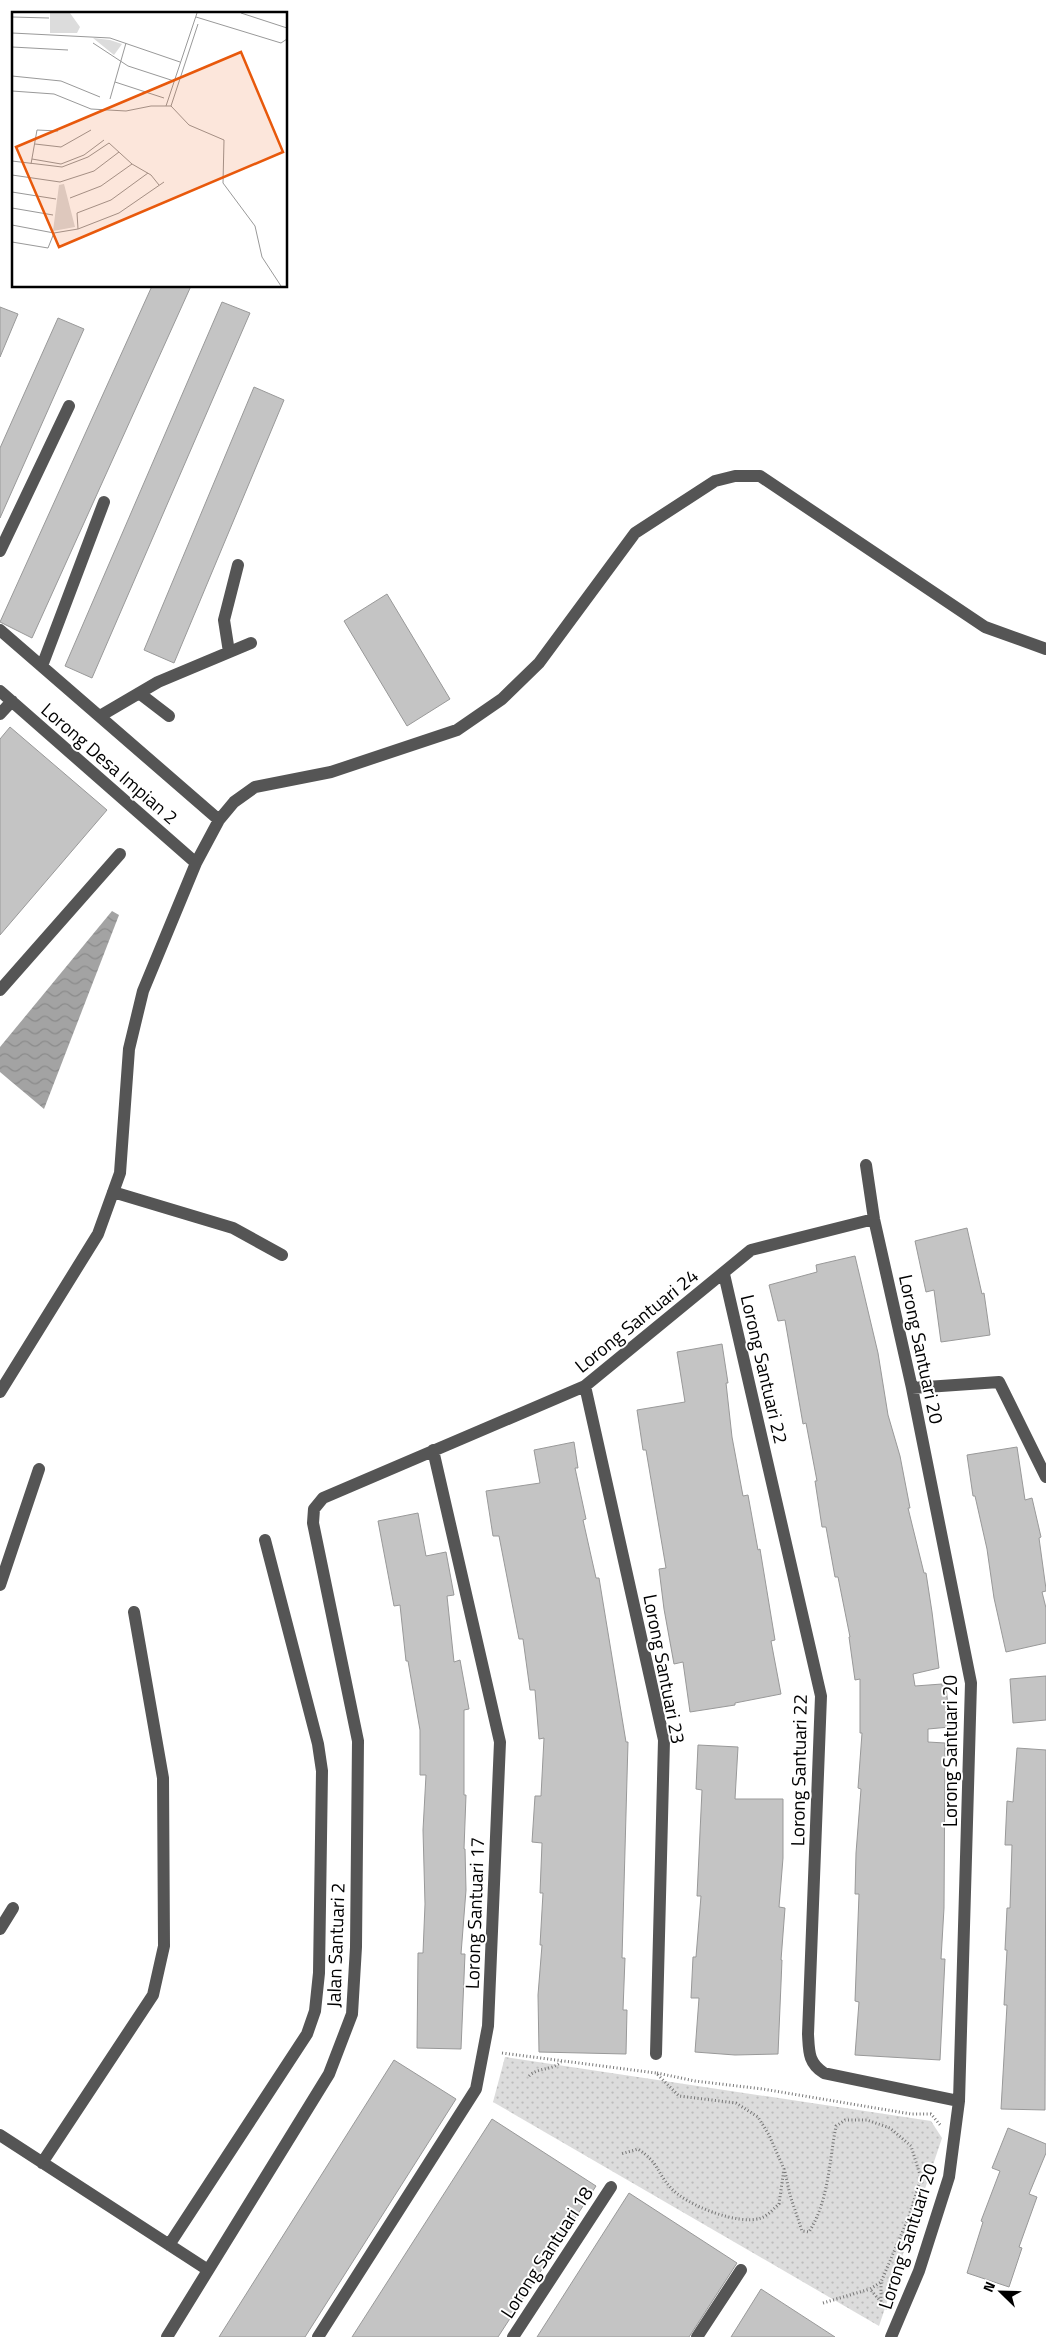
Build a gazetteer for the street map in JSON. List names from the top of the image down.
{
  "streets": {
    "street": [
      "Lorong Desa Impian 2",
      "Lorong Santuari 24",
      "Lorong Santuari 20",
      "Lorong Santuari 22",
      "Lorong Santuari 23",
      "Lorong Santuari 17",
      "Jalan Santuari 2",
      "Lorong Santuari 18"
    ]
  },
  "crossings": [
    ["Lorong Santuari 24", "Lorong Santuari 20"],
    ["Lorong Santuari 24", "Lorong Santuari 22"],
    ["Lorong Santuari 24", "Lorong Santuari 23"],
    ["Lorong Santuari 24", "Lorong Santuari 17"],
    ["Lorong Santuari 24", "Jalan Santuari 2"],
    ["Lorong Santuari 20", "Lorong Santuari 22"]
  ],
  "north": "top left"
}
